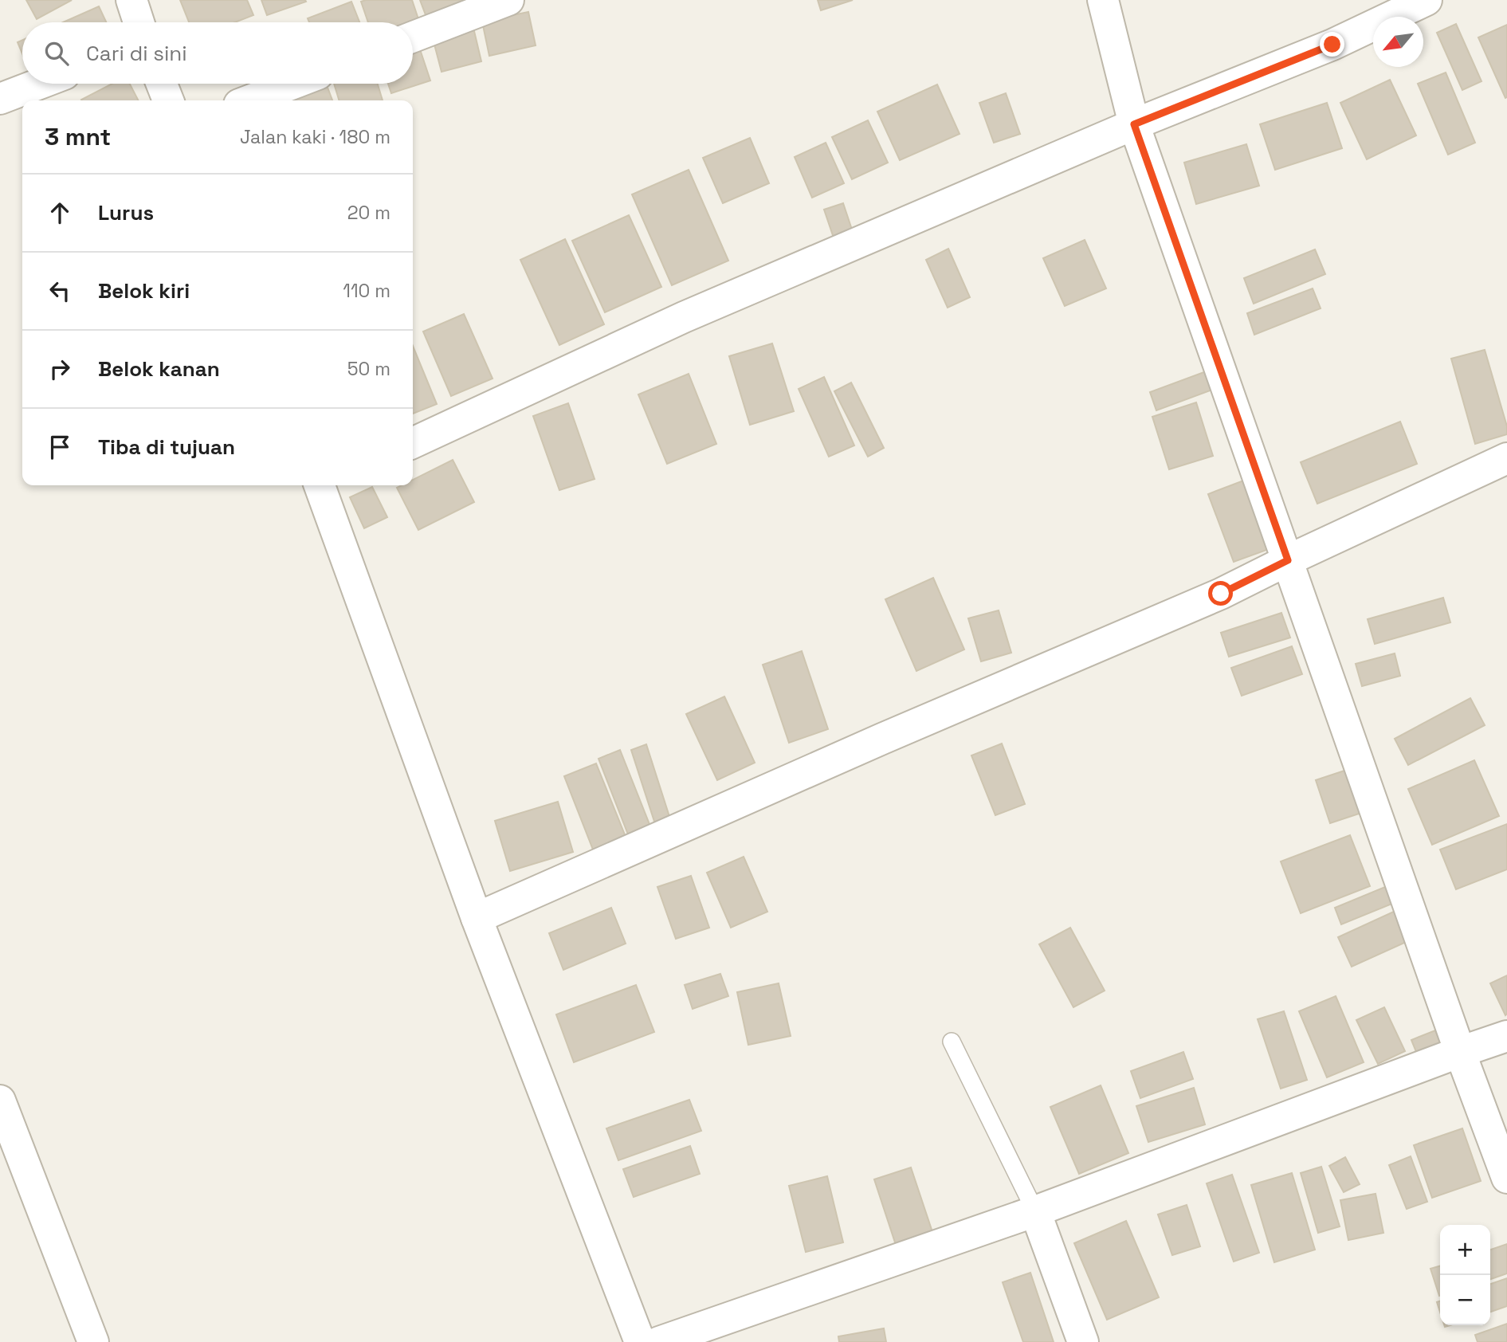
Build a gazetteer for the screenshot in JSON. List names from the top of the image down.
{
  "north": "bottom left",
  "page": {
    "search": "Cari di sini",
    "heading": ["3 mnt", "Jalan kaki · 180 m"],
    "list": [
      ["Lurus", "20 m"],
      ["Belok kiri", "110 m"],
      ["Belok kanan", "50 m"],
      "Tiba di tujuan"
    ],
    "map_buttons": ["+", "−"]
  }
}
